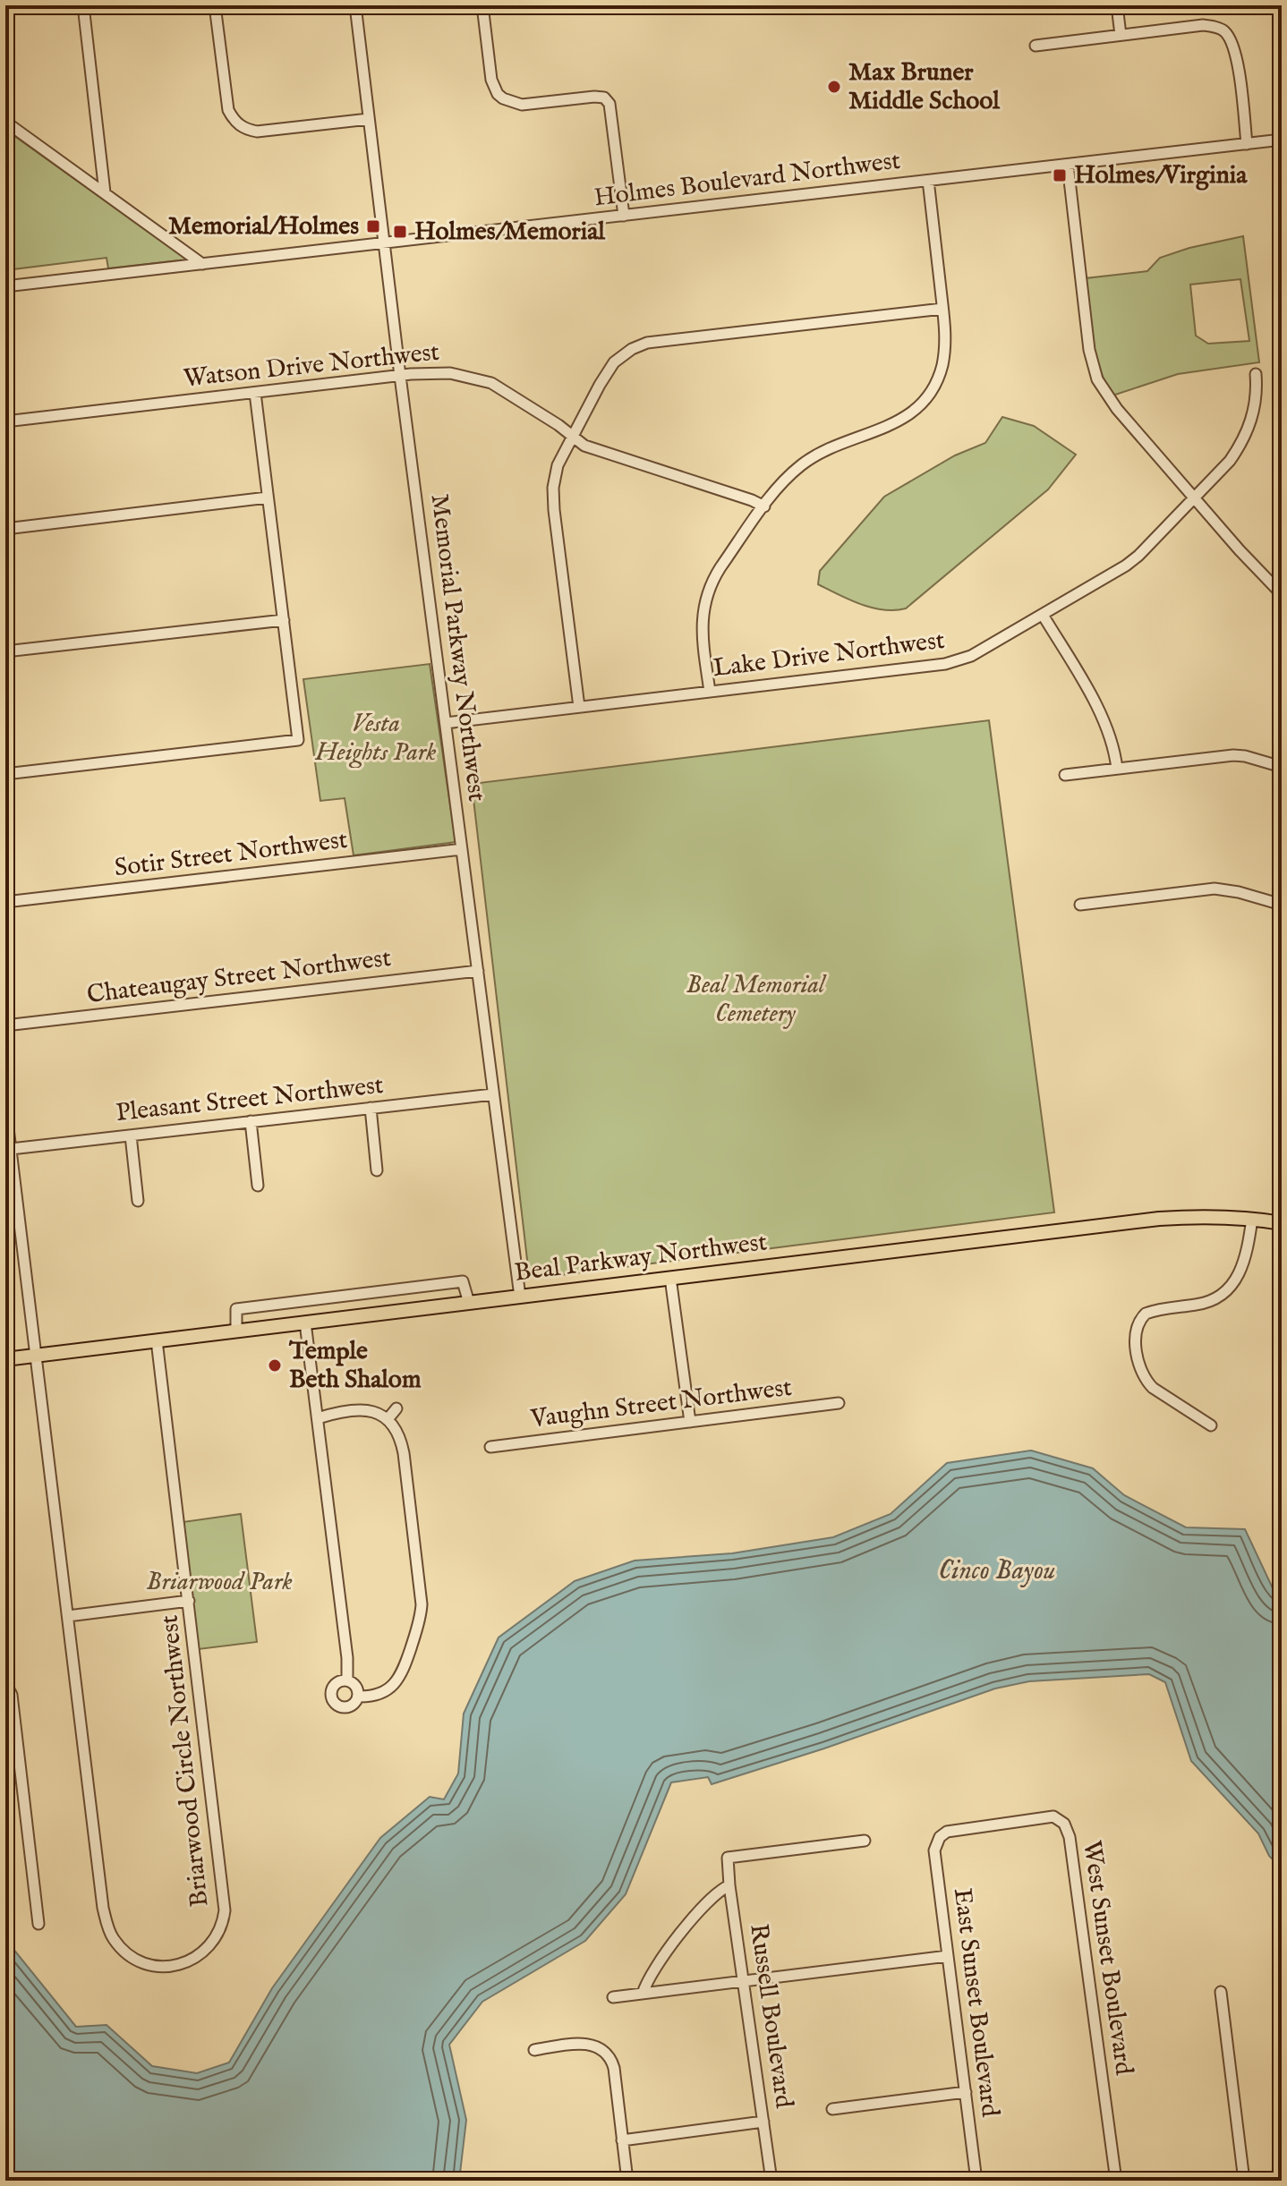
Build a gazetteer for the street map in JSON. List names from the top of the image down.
{
  "streets": {
    "main road": ["Beal Parkway Northwest"],
    "street": [
      "Holmes Boulevard Northwest",
      "Watson Drive Northwest",
      "Memorial Parkway Northwest",
      "Lake Drive Northwest",
      "Sotir Street Northwest",
      "Chateaugay Street Northwest",
      "Pleasant Street Northwest",
      "Vaughn Street Northwest",
      "Briarwood Circle Northwest",
      "West Sunset Boulevard",
      "East Sunset Boulevard",
      "Russell Boulevard"
    ]
  },
  "crossings": [
    ["Holmes Boulevard Northwest", "Memorial Parkway Northwest"],
    ["Watson Drive Northwest", "Memorial Parkway Northwest"],
    ["Memorial Parkway Northwest", "Lake Drive Northwest"],
    ["Memorial Parkway Northwest", "Sotir Street Northwest"],
    ["Memorial Parkway Northwest", "Chateaugay Street Northwest"],
    ["Memorial Parkway Northwest", "Pleasant Street Northwest"],
    ["Memorial Parkway Northwest", "Beal Parkway Northwest"],
    ["Pleasant Street Northwest", "Briarwood Circle Northwest"],
    ["Beal Parkway Northwest", "Briarwood Circle Northwest"],
    ["West Sunset Boulevard", "East Sunset Boulevard"]
  ],
  "water": ["Cinco Bayou"],
  "parks": ["Vesta Heights Park", "Beal Memorial Cemetery", "Briarwood Park"],
  "places": {
    "other": ["Max Bruner Middle School", "Temple Beth Shalom"],
    "transit": ["Holmes/Virginia", "Memorial/Holmes", "Holmes/Memorial"]
  }
}
